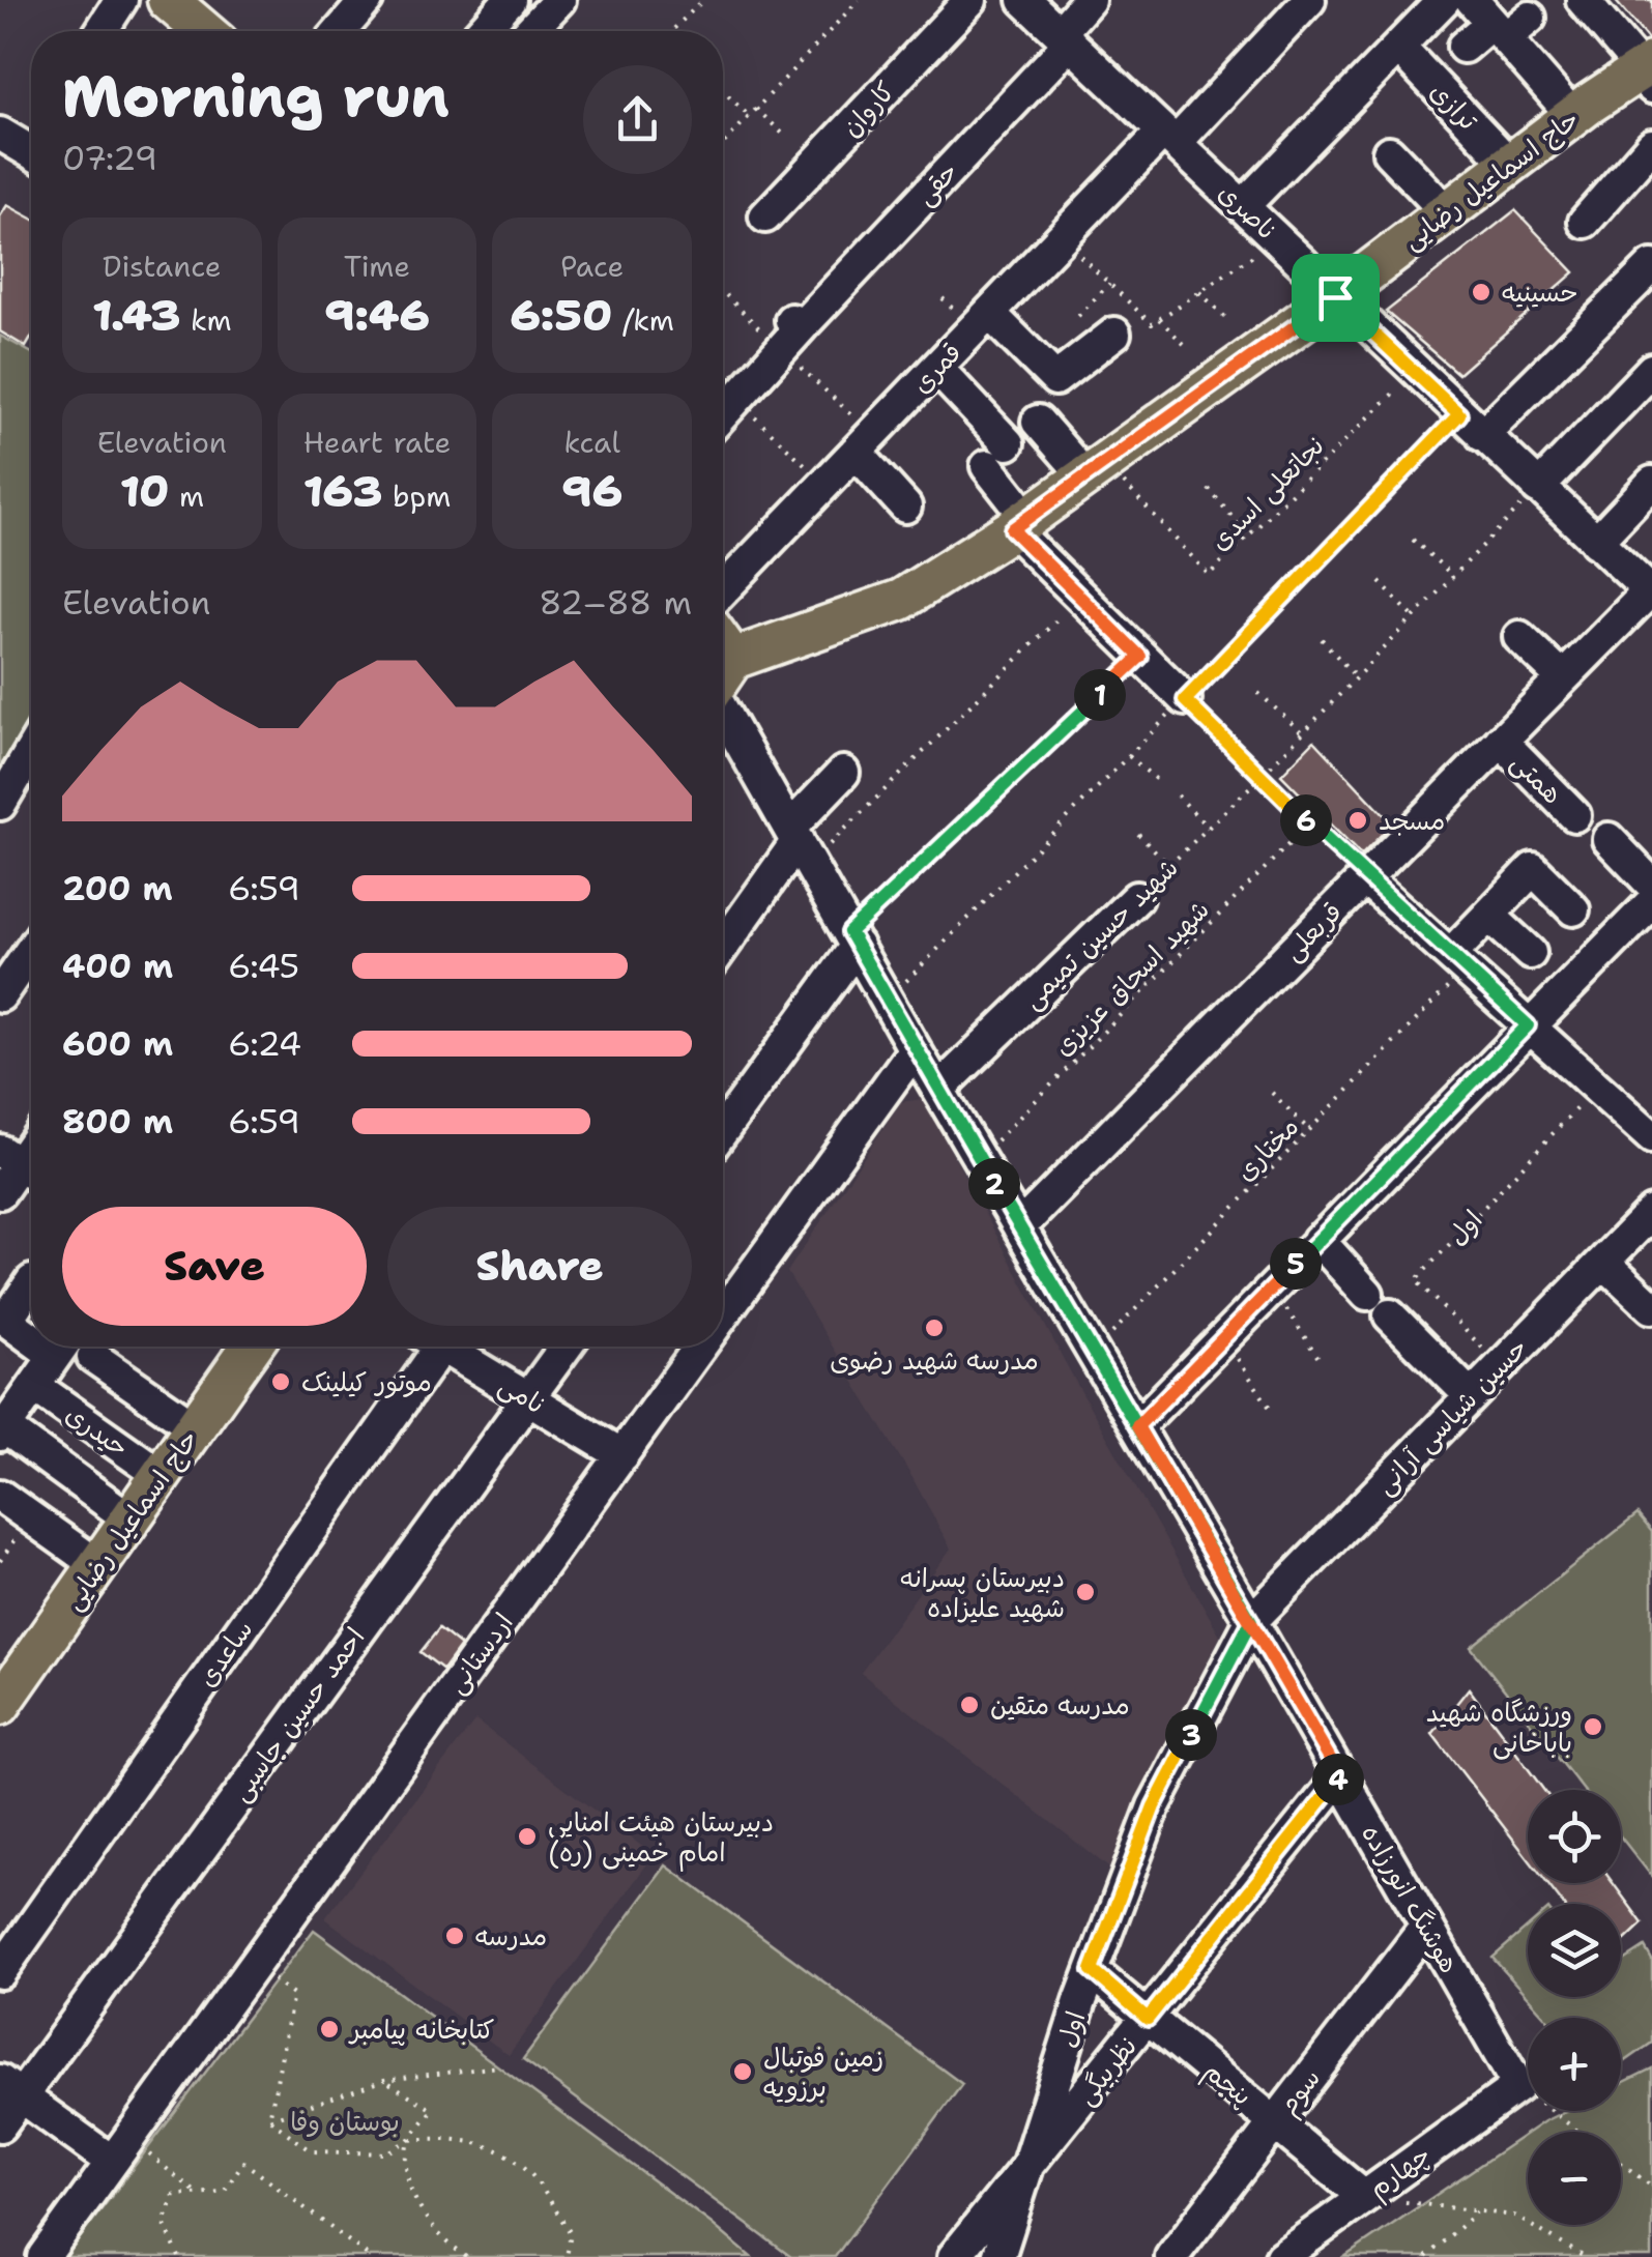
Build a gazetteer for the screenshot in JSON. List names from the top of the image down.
{
  "streets": {
    "main road": ["حاج اسماعیل رضایی"],
    "street": [
      "ترازی",
      "کاروان",
      "حقی",
      "ناصری",
      "قمری",
      "همتی",
      "قربعلی",
      "شهید حسین تمیمی",
      "اول",
      "نامی",
      "حسین شیاسی آرانی",
      "حیدری",
      "ساعدی",
      "اردستانی",
      "احمد حسین جاسبی",
      "هوشنگ انورزاده",
      "نظربیگی",
      "پنجم",
      "سوم",
      "چهارم"
    ],
    "path": ["نجاتعلی اسدی", "شهید اسحاق عزیزی", "مختاری"]
  },
  "crossings": [
    ["ترازی", "حاج اسماعیل رضایی"],
    ["حاج اسماعیل رضایی", "ناصری"],
    ["حاج اسماعیل رضایی", "نجاتعلی اسدی"],
    ["حاج اسماعیل رضایی", "حیدری"],
    ["حقی", "ناصری"],
    ["ناصری", "قمری"],
    ["ناصری", "نجاتعلی اسدی"],
    ["ناصری", "قربعلی"],
    ["ناصری", "شهید حسین تمیمی"],
    ["همتی", "قربعلی"],
    ["قربعلی", "هوشنگ انورزاده"],
    ["شهید حسین تمیمی", "هوشنگ انورزاده"],
    ["شهید اسحاق عزیزی", "هوشنگ انورزاده"],
    ["مختاری", "هوشنگ انورزاده"],
    ["اول", "حسین شیاسی آرانی"],
    ["اول", "هوشنگ انورزاده"],
    ["اول", "نظربیگی"],
    ["اول", "پنجم"],
    ["نامی", "اردستانی"],
    ["نامی", "احمد حسین جاسبی"],
    ["حسین شیاسی آرانی", "هوشنگ انورزاده"],
    ["اردستانی", "هوشنگ انورزاده"],
    ["هوشنگ انورزاده", "نظربیگی"],
    ["هوشنگ انورزاده", "سوم"],
    ["هوشنگ انورزاده", "چهارم"],
    ["نظربیگی", "پنجم"],
    ["پنجم", "سوم"],
    ["پنجم", "چهارم"]
  ],
  "parks": ["بوستان وفا"],
  "places": [
    "حسینیه",
    "مسجد",
    "مدرسه شهید رضوی",
    "موتور کیلینک",
    "دبیرستان پسرانه شهید علیزاده",
    "مدرسه متقین",
    "ورزشگاه شهید باباخانی",
    "دبیرستان هیئت امنایی امام خمینی (ره)",
    "مدرسه",
    "کتابخانه پیامبر",
    "زمین فوتبال برزویه"
  ],
  "page": {
    "heading": ["Morning run", "07:29"],
    "stats": [
      ["Distance", "1.43 km"],
      ["Time", "9:46"],
      ["Pace", "6:50 /km"],
      ["Elevation", "10 m"],
      ["Heart rate", "163 bpm"],
      ["kcal", "96"]
    ],
    "chart": ["Elevation", "82–88 m"],
    "pins": [
      "1",
      "6",
      "2",
      "5",
      "3",
      "4"
    ],
    "list": [
      {
        "name": "200 m",
        "note": "6:59"
      },
      {
        "name": "400 m",
        "note": "6:45"
      },
      {
        "name": "600 m",
        "note": "6:24"
      },
      {
        "name": "800 m",
        "note": "6:59"
      }
    ],
    "buttons": ["Save", "Share"],
    "map_buttons": ["+", "−"]
  }
}
